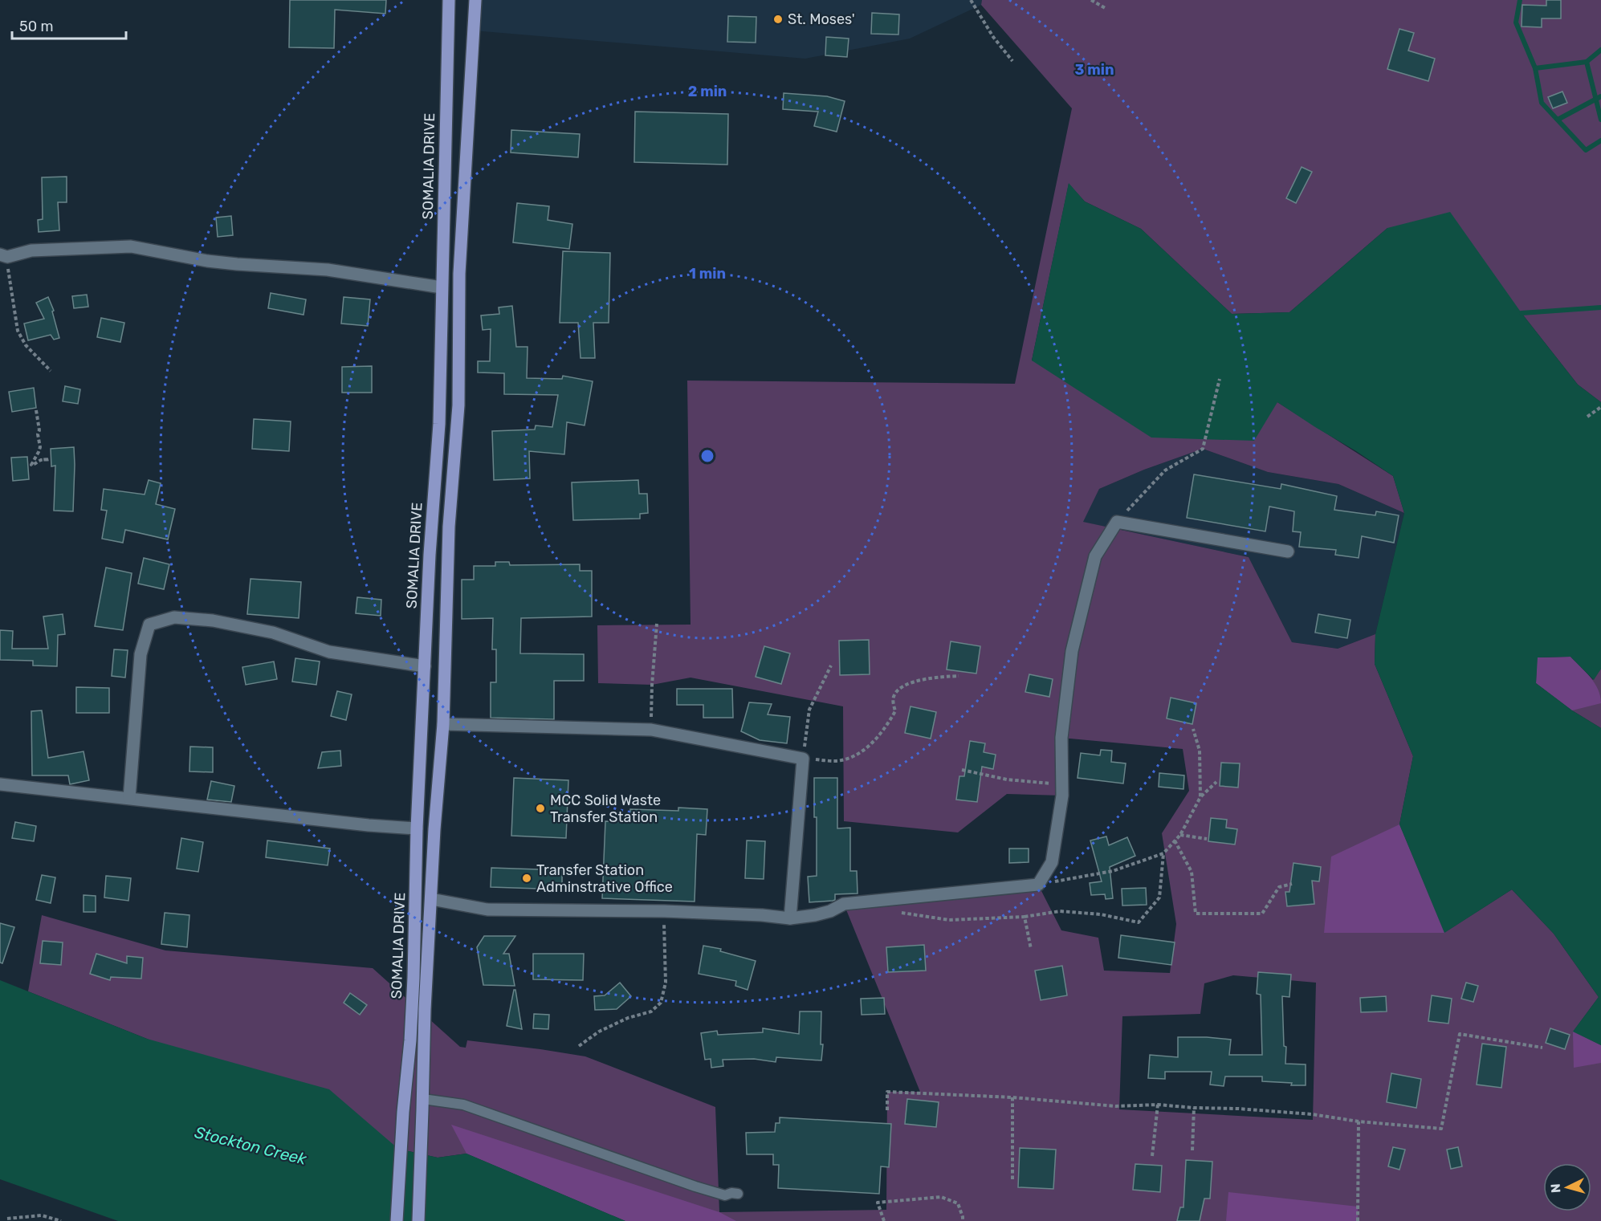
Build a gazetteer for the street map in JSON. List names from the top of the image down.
{
  "streets": {
    "main road": ["SOMALIA DRIVE"]
  },
  "water": ["Stockton Creek"],
  "places": ["St. Moses'", "MCC Solid Waste Transfer Station", "Transfer Station Adminstrative Office"],
  "scale_bar": "50 m",
  "north": "left",
  "rings": ["3 min", "2 min", "1 min"]
}
